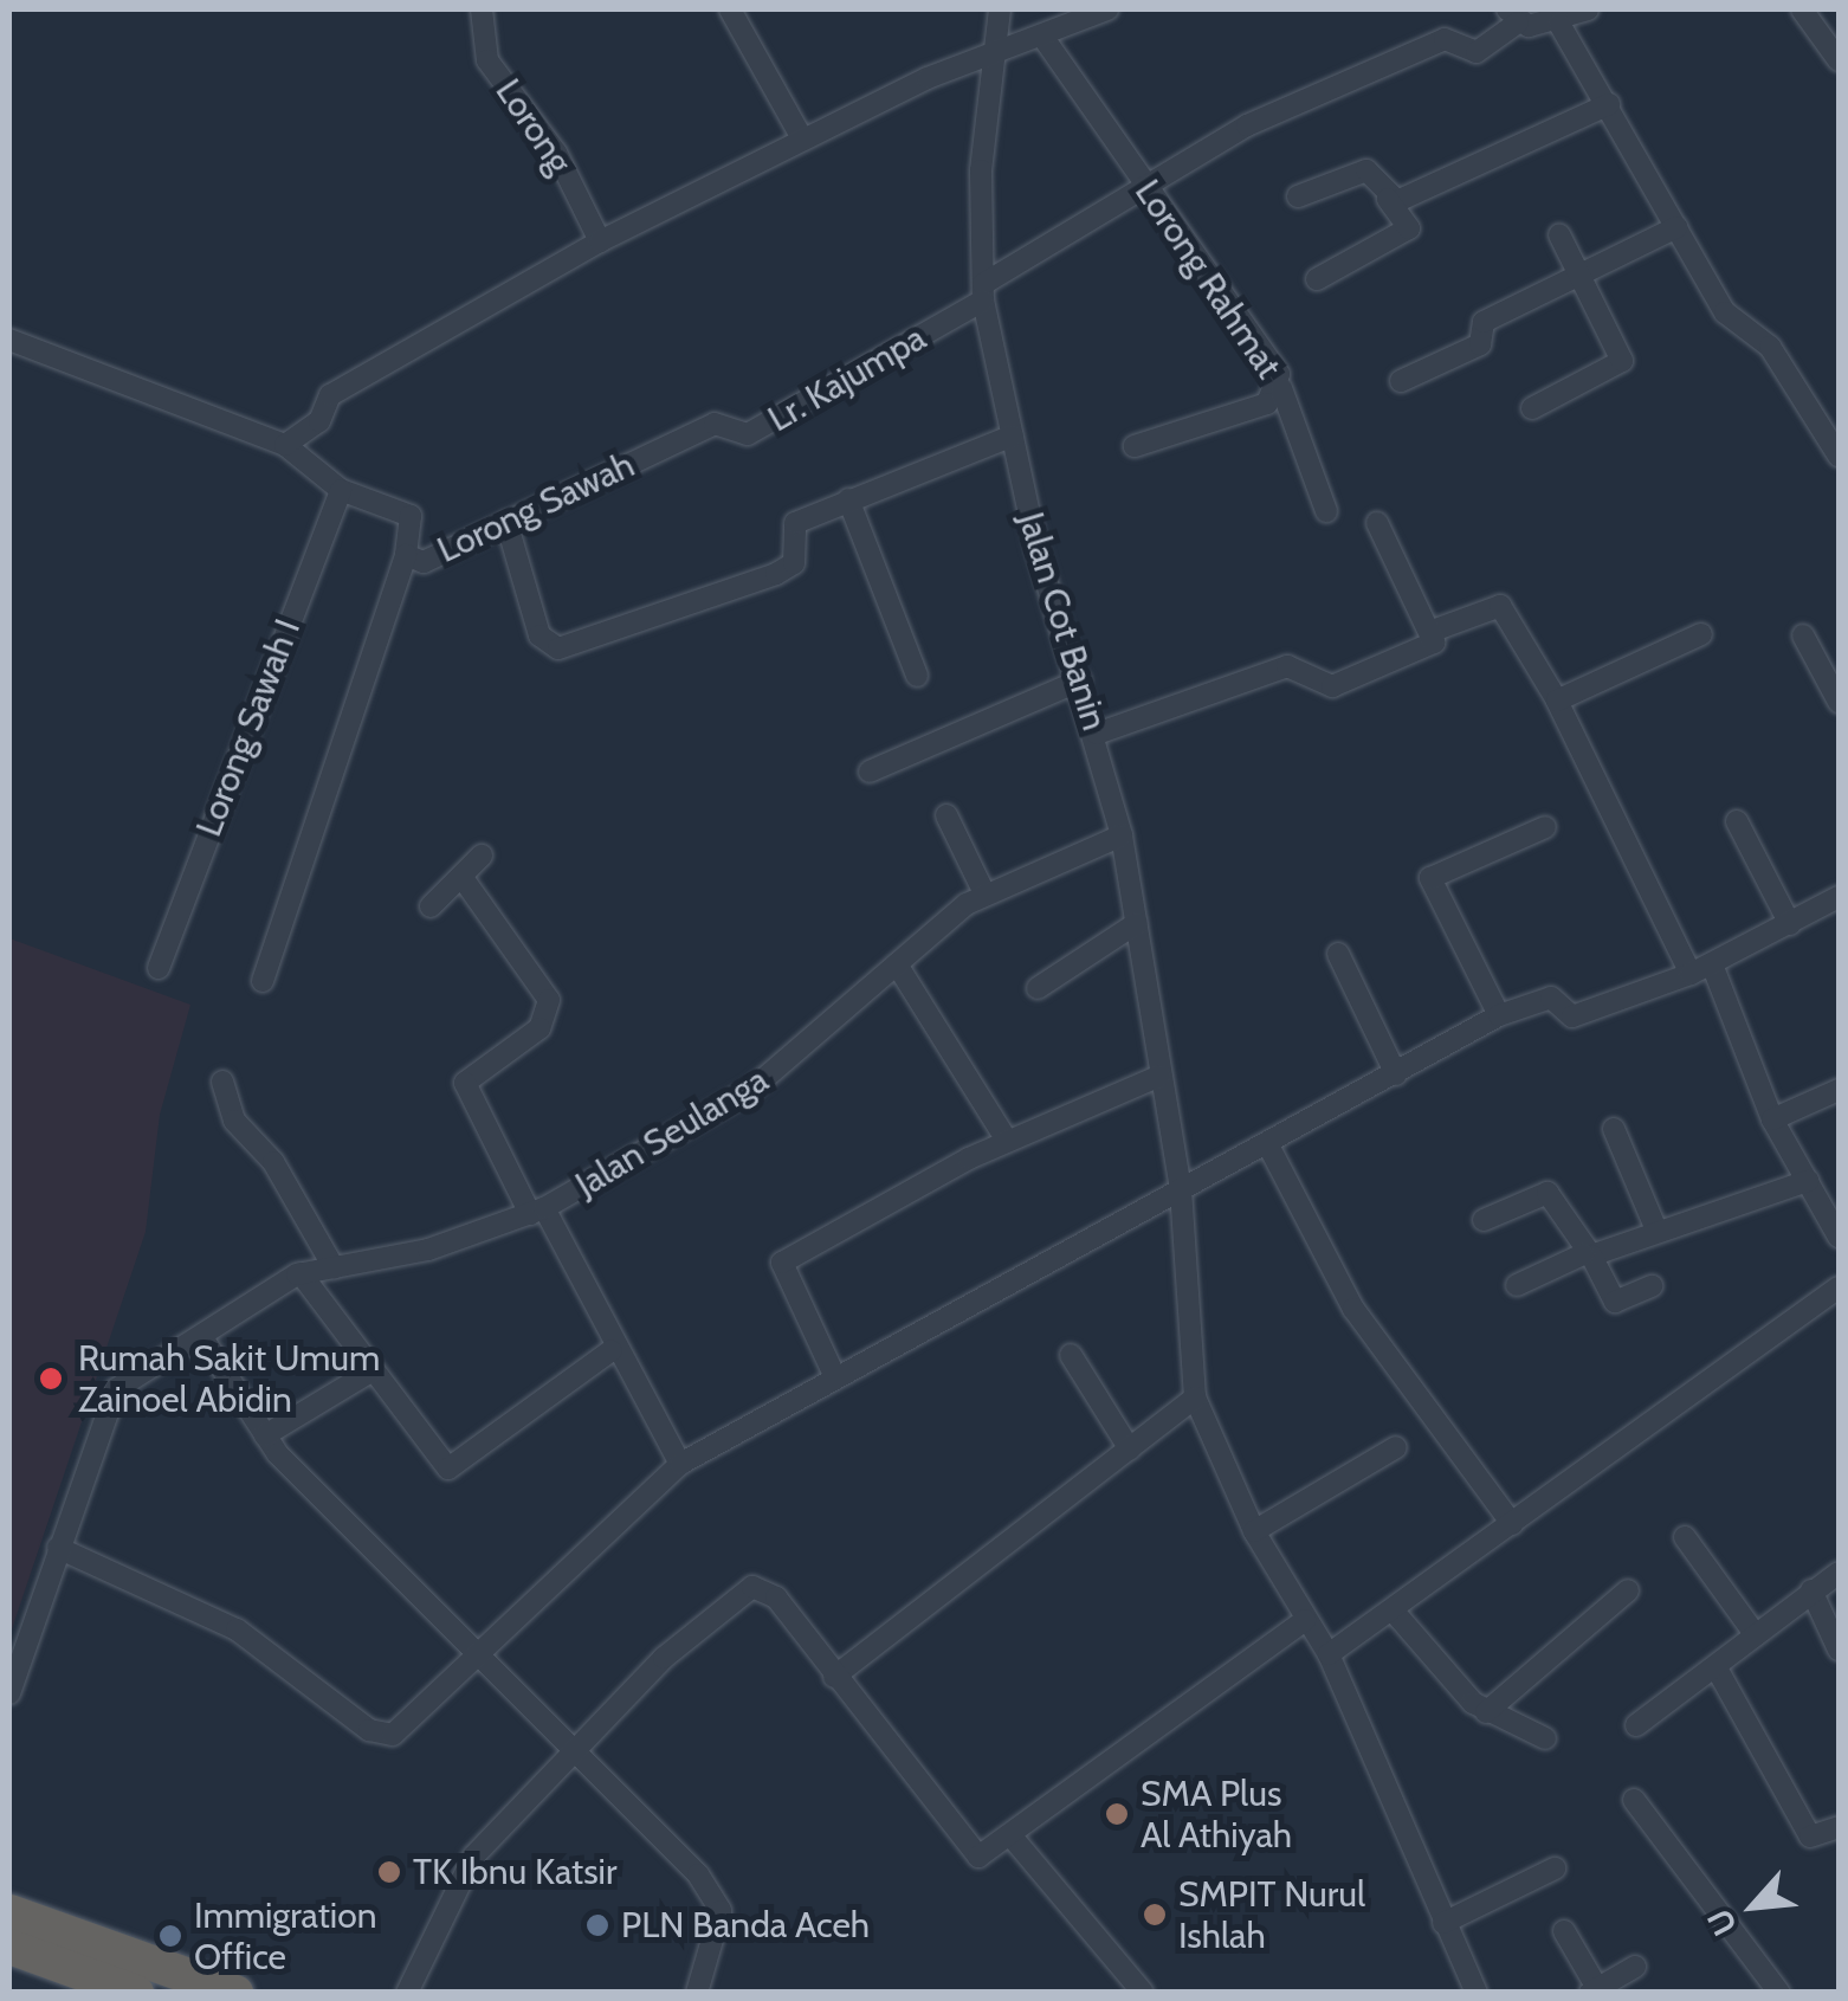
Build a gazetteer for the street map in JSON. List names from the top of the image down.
{
  "streets": {
    "street": [
      "Lorong",
      "Lorong Rahmat",
      "Lr. Kajumpa",
      "Lorong Sawah",
      "Jalan Cot Banin",
      "Lorong Sawah I",
      "Jalan Seulanga"
    ]
  },
  "crossings": [
    ["Lorong Rahmat", "Lr. Kajumpa"],
    ["Lr. Kajumpa", "Lorong Sawah"],
    ["Lr. Kajumpa", "Jalan Cot Banin"],
    ["Lorong Sawah", "Lorong Sawah I"],
    ["Jalan Cot Banin", "Jalan Seulanga"]
  ],
  "places": [
    "Rumah Sakit Umum Zainoel Abidin",
    "SMA Plus Al Athiyah",
    "TK Ibnu Katsir",
    "SMPIT Nurul Ishlah",
    "PLN Banda Aceh",
    "Immigration Office"
  ],
  "north": "bottom left"
}
